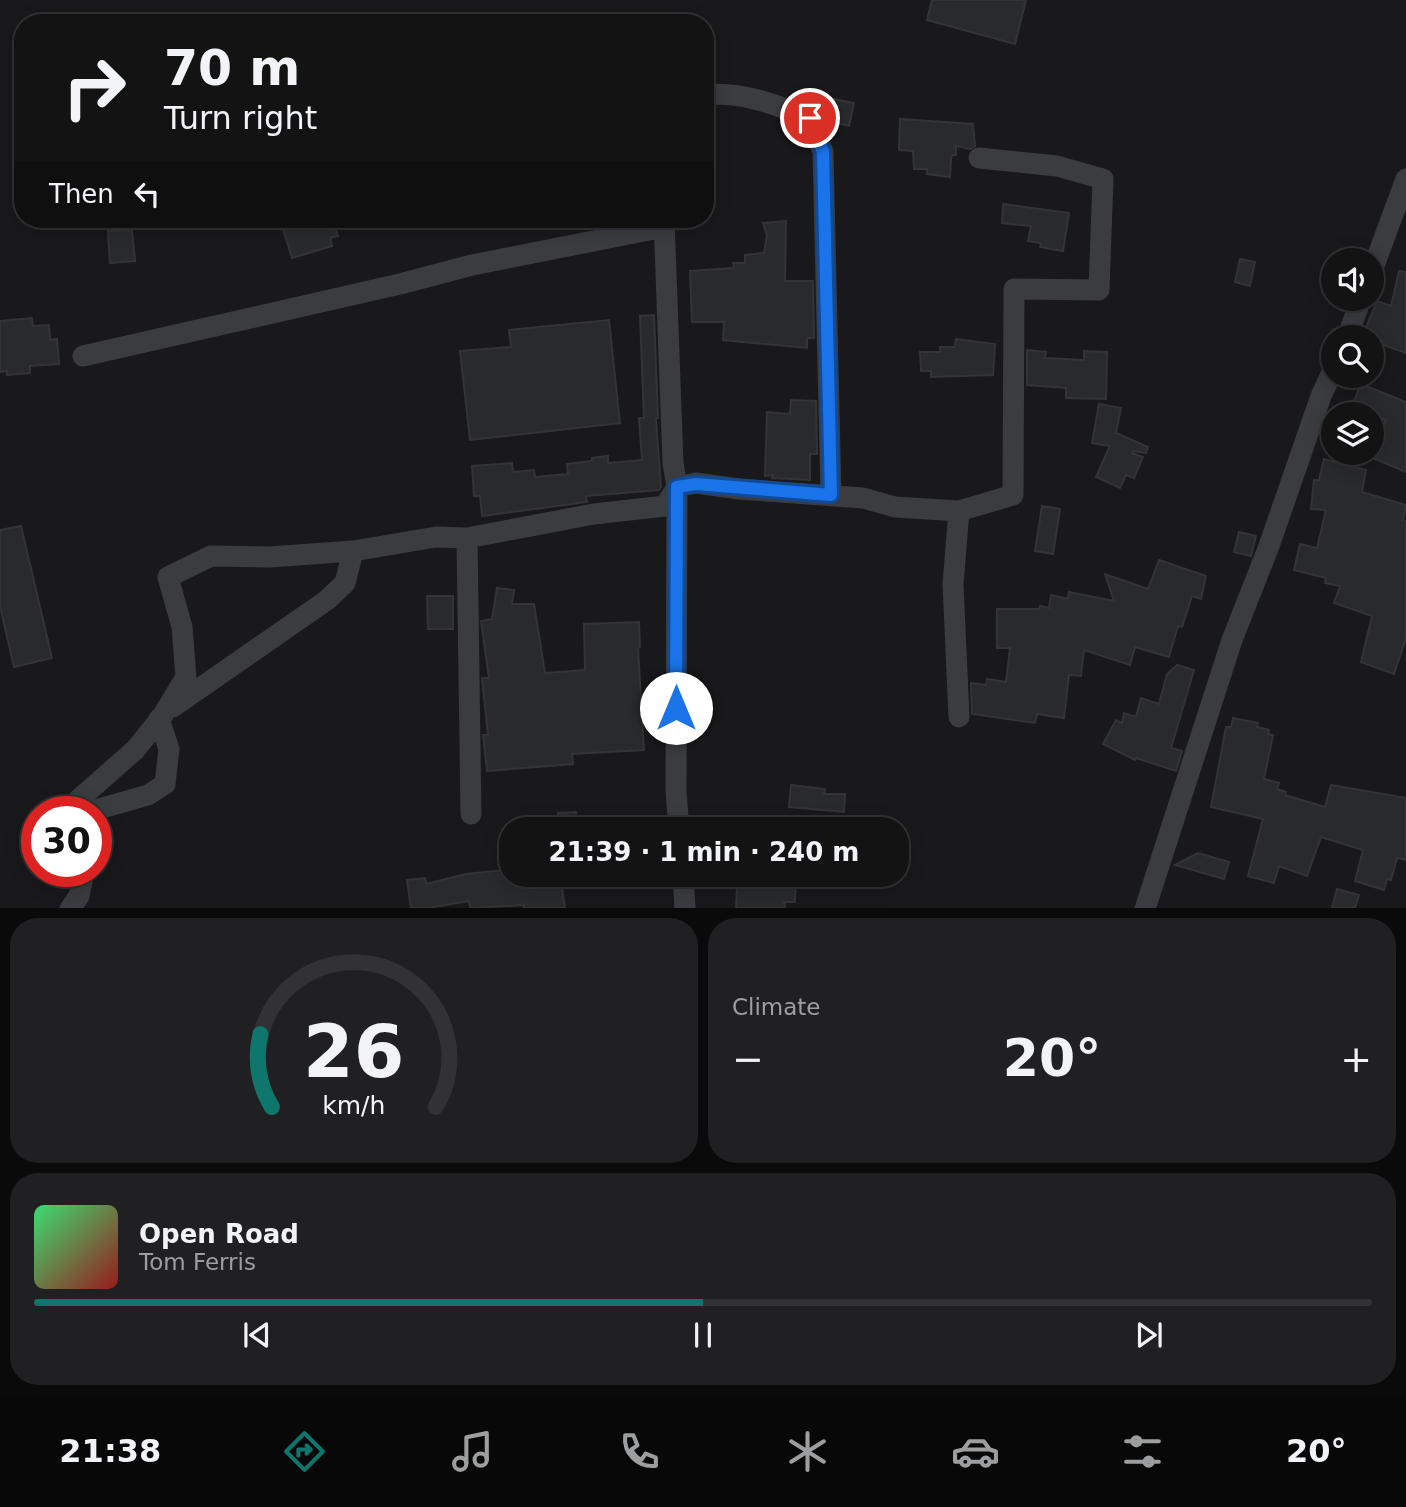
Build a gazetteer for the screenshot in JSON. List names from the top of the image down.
{
  "page": {
    "turn": ["70 m", "Turn right"],
    "then": "Then",
    "limit": "30",
    "trip": "21:39 · 1 min · 240 m",
    "tile": "Climate",
    "heat": ["−", "20°", "+"],
    "song": ["Open Road", "Tom Ferris"],
    "tabs": ["21:38", "20°"],
    "gauge": ["26", "km/h"]
  }
}
